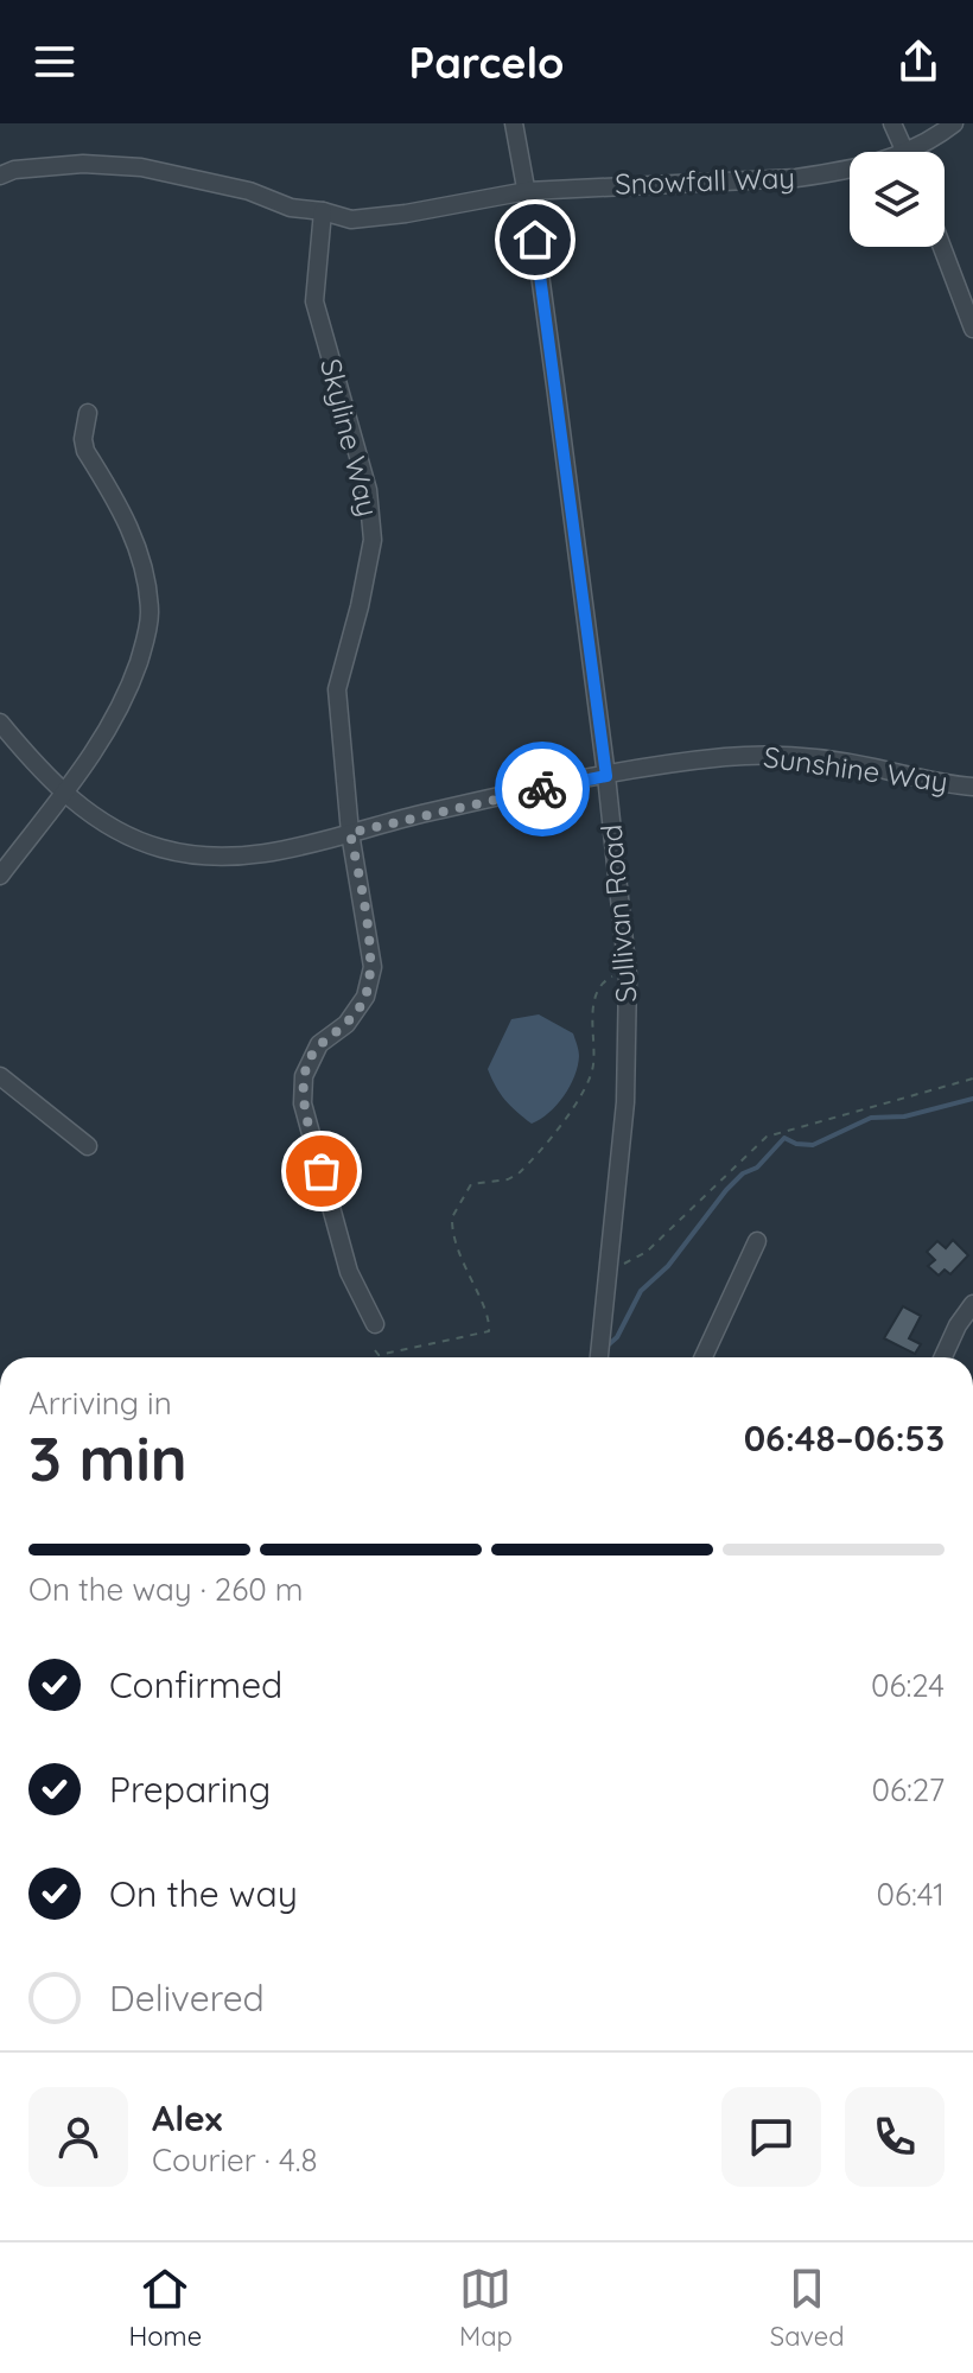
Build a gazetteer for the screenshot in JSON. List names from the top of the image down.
{
  "streets": {
    "street": [
      "Snowfall Way",
      "Skyline Way",
      "Sunshine Way",
      "Sullivan Road"
    ]
  },
  "crossings": [
    ["Snowfall Way", "Skyline Way"],
    ["Snowfall Way", "Sullivan Road"],
    ["Skyline Way", "Sunshine Way"],
    ["Sunshine Way", "Sullivan Road"]
  ],
  "page": {
    "header": "Parcelo",
    "heading": ["3 min", "Arriving in", "06:48–06:53"],
    "panel": ["Alex", "Courier · 4.8"],
    "bar": "On the way · 260 m",
    "list": [
      ["Confirmed", "06:24"],
      ["Preparing", "06:27"],
      ["On the way", "06:41"],
      "Delivered"
    ],
    "tabs": ["Home", "Map", "Saved"]
  }
}
